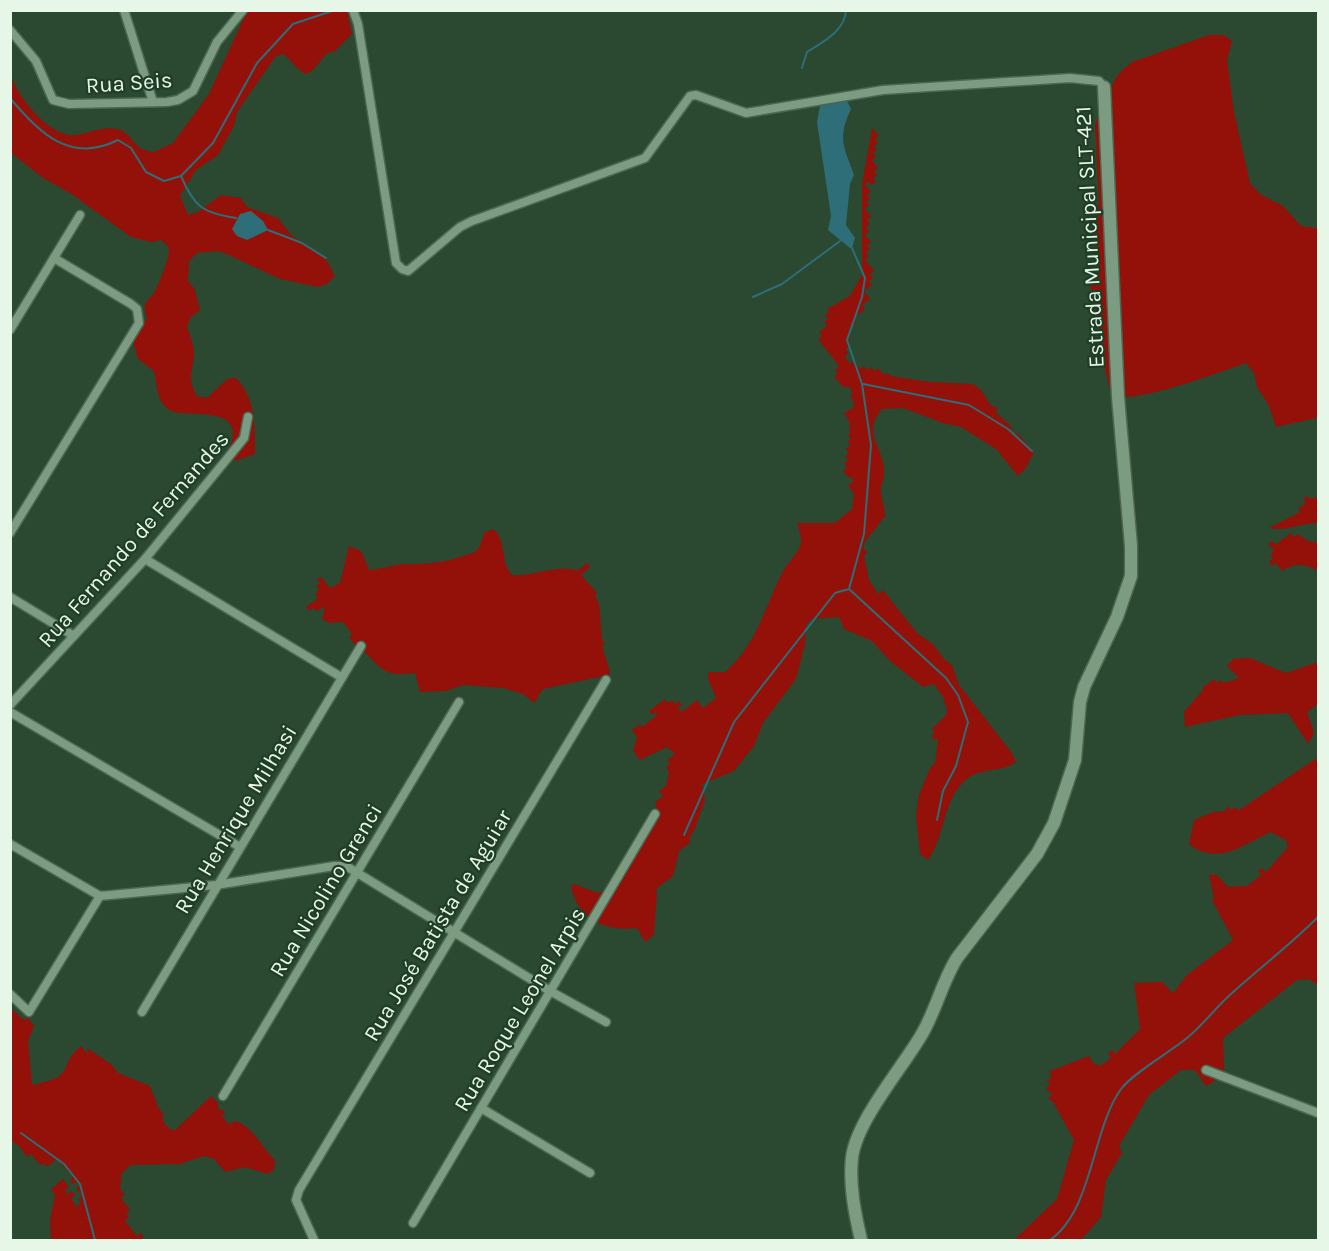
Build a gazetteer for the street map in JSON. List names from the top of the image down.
{
  "streets": {
    "street": [
      "Rua Seis",
      "Estrada Municipal SLT-421",
      "Rua Fernando de Fernandes",
      "Rua Henrique Milhasi",
      "Rua Nicolino Grenci",
      "Rua José Batista de Aguiar",
      "Rua Roque Leonel Arpis"
    ]
  }
}
